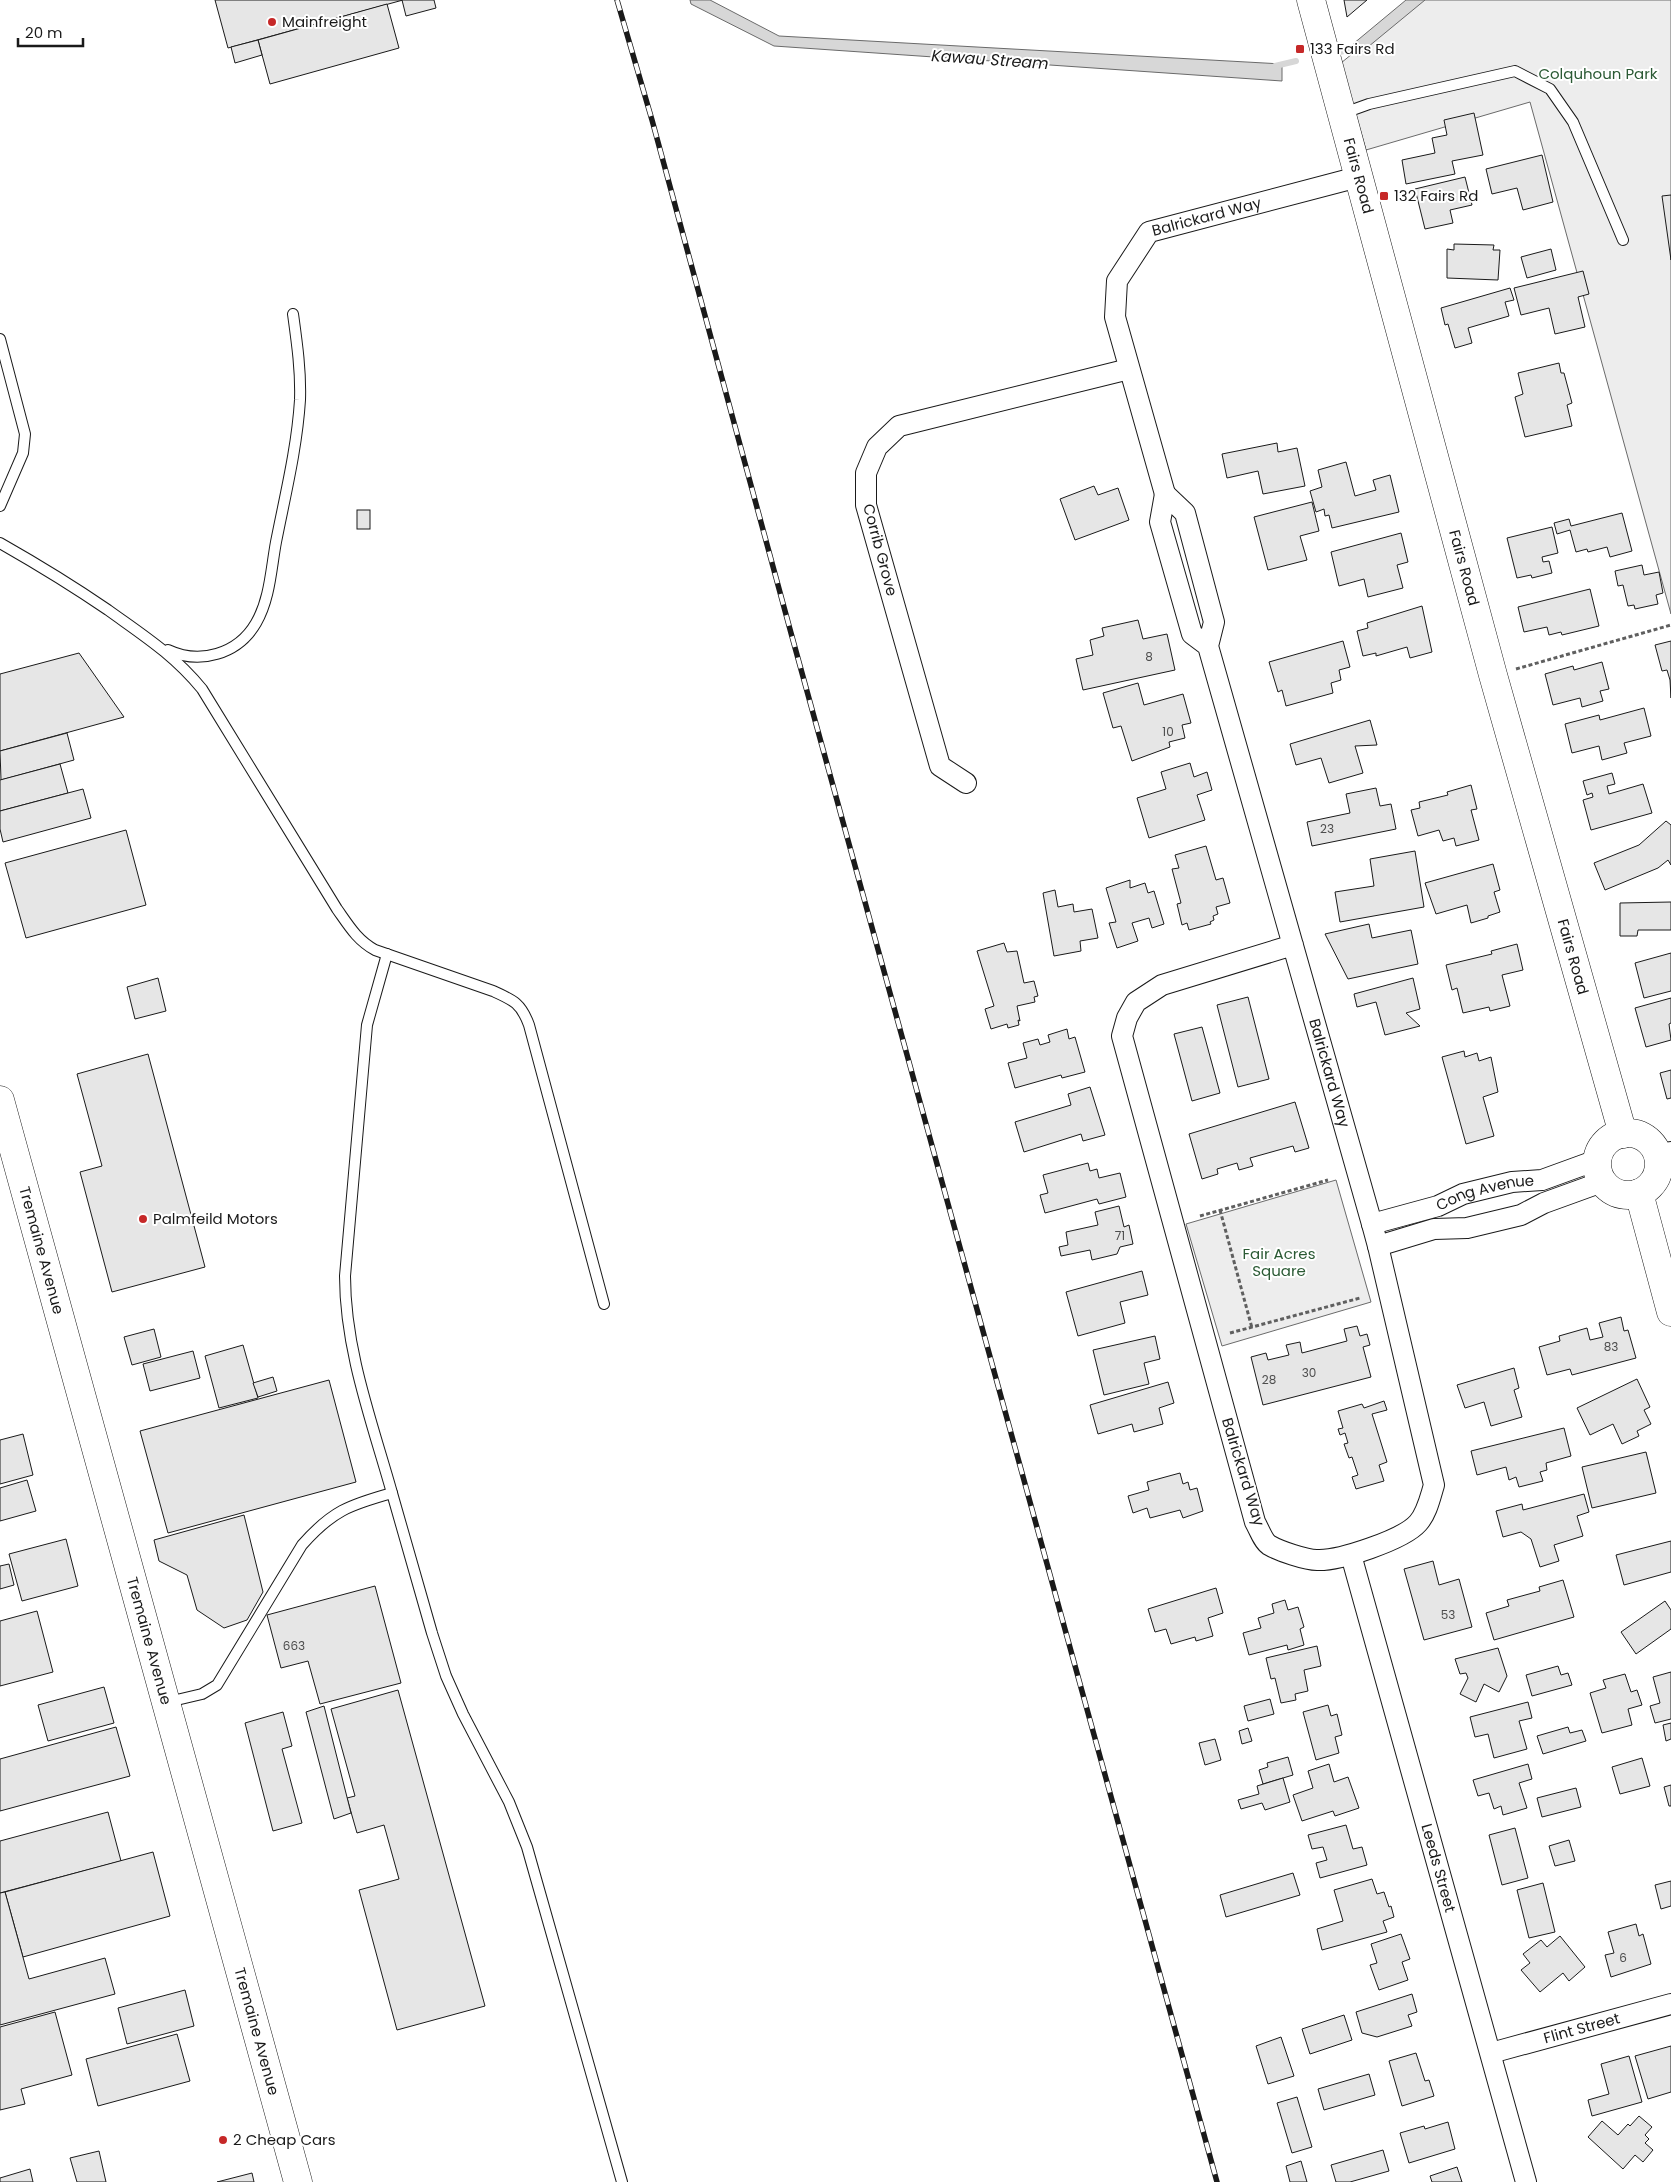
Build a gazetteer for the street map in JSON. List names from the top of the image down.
{
  "streets": {
    "street": [
      "Fairs Road",
      "Balrickard Way",
      "Corrib Grove",
      "Cong Avenue",
      "Tremaine Avenue",
      "Leeds Street",
      "Flint Street"
    ]
  },
  "crossings": [
    ["Fairs Road", "Balrickard Way"],
    ["Fairs Road", "Cong Avenue"],
    ["Balrickard Way", "Corrib Grove"],
    ["Balrickard Way", "Cong Avenue"],
    ["Balrickard Way", "Leeds Street"],
    ["Leeds Street", "Flint Street"]
  ],
  "water": ["Kawau Stream"],
  "parks": ["Colquhoun Park", "Fair Acres Square"],
  "places": {
    "other": ["Mainfreight", "Palmfeild Motors", "2 Cheap Cars"],
    "transit": ["133 Fairs Rd", "132 Fairs Rd"]
  },
  "house_numbers": [
    "8",
    "10",
    "23",
    "71",
    "83",
    "30",
    "28",
    "53",
    "663",
    "6"
  ],
  "scale_bar": "20 m"
}
